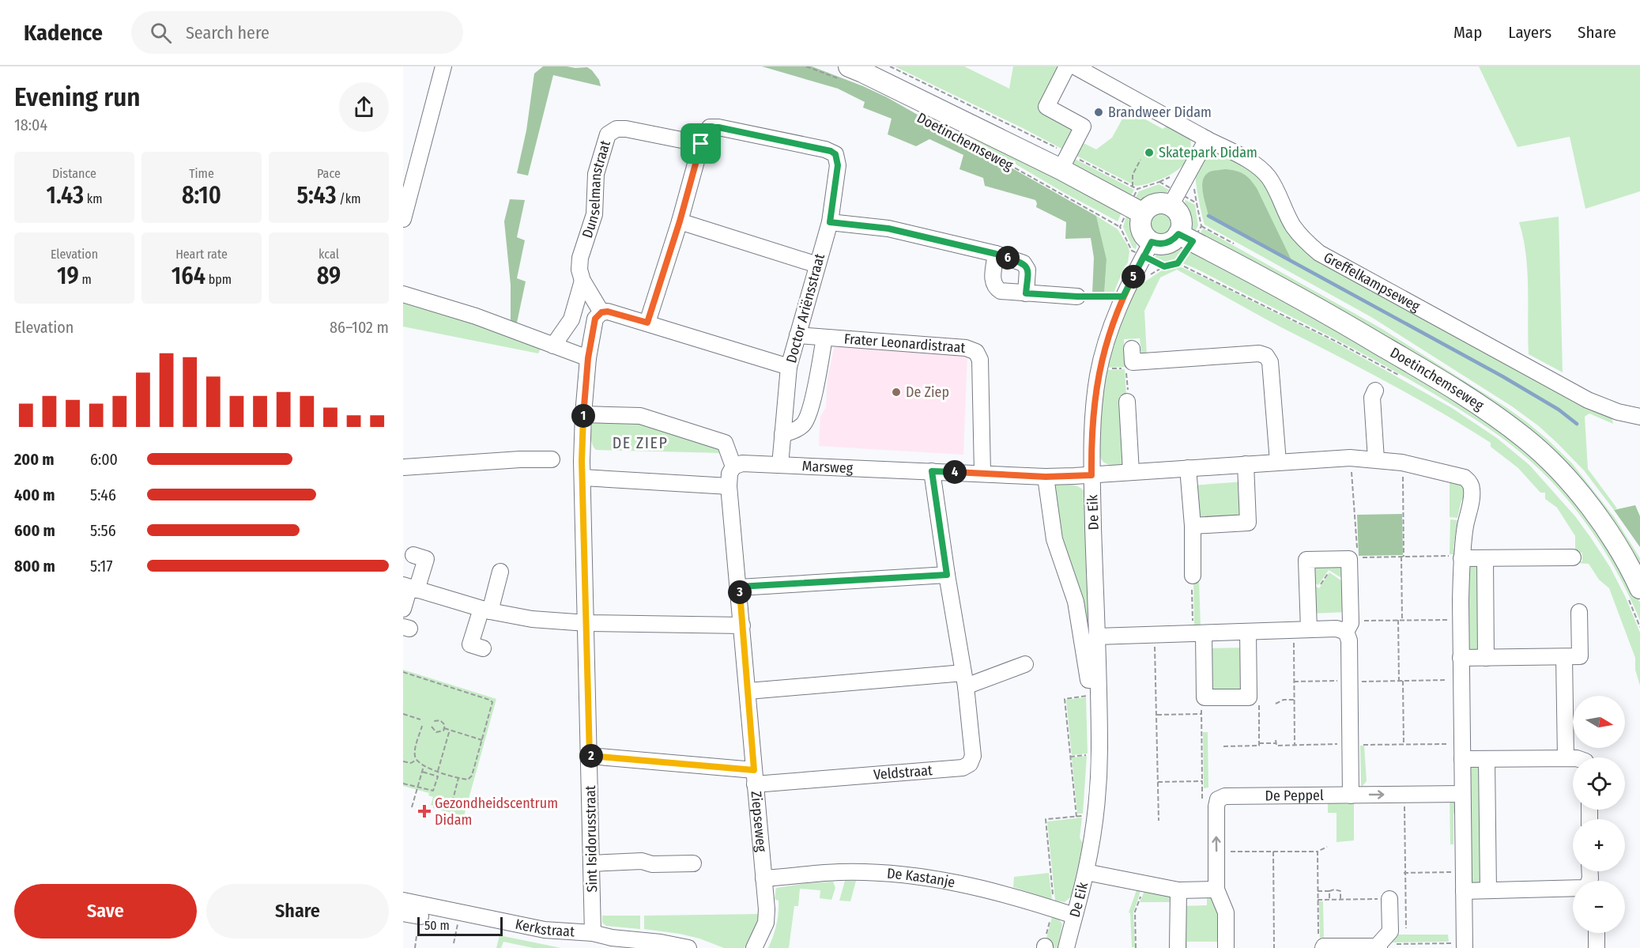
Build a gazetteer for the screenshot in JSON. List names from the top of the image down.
{
  "streets": {
    "main road": ["Doetinchemseweg"],
    "street": [
      "Dunselmanstraat",
      "Greffelkampseweg",
      "Doctor Ariënsstraat",
      "Frater Leonardistraat",
      "Marsweg",
      "De Eik",
      "Veldstraat",
      "De Peppel",
      "Ziepseweg",
      "Sint Isidorusstraat",
      "De Kastanje",
      "Kerkstraat"
    ]
  },
  "crossings": [
    ["Dunselmanstraat", "Doctor Ariënsstraat"],
    ["Dunselmanstraat", "Sint Isidorusstraat"],
    ["Doctor Ariënsstraat", "Frater Leonardistraat"],
    ["Doctor Ariënsstraat", "Marsweg"],
    ["Frater Leonardistraat", "Marsweg"],
    ["Marsweg", "De Eik"],
    ["Marsweg", "Veldstraat"],
    ["Marsweg", "Ziepseweg"],
    ["De Eik", "De Kastanje"],
    ["Veldstraat", "Ziepseweg"],
    ["Veldstraat", "Sint Isidorusstraat"],
    ["Ziepseweg", "De Kastanje"],
    ["Sint Isidorusstraat", "Kerkstraat"]
  ],
  "districts": ["DE ZIEP"],
  "places": {
    "other": ["Brandweer Didam", "Skatepark Didam", "De Ziep"],
    "health": ["Gezondheidscentrum Didam"]
  },
  "scale_bar": "50 m",
  "north": "right",
  "page": {
    "header": "Kadence",
    "search": "Search here",
    "nav": ["Map", "Layers", "Share"],
    "heading": ["Evening run", "18:04"],
    "stats": [
      ["Distance", "1.43 km"],
      ["Time", "8:10"],
      ["Pace", "5:43 /km"],
      ["Elevation", "19 m"],
      ["Heart rate", "164 bpm"],
      ["kcal", "89"]
    ],
    "pins": [
      "6",
      "5",
      "1",
      "4",
      "3",
      "2"
    ],
    "chart": ["Elevation", "86–102 m"],
    "list": [
      {
        "name": "200 m",
        "note": "6:00"
      },
      {
        "name": "400 m",
        "note": "5:46"
      },
      {
        "name": "600 m",
        "note": "5:56"
      },
      {
        "name": "800 m",
        "note": "5:17"
      }
    ],
    "map_buttons": ["+", "−"],
    "buttons": ["Save", "Share"],
    "scale": "50 m"
  }
}
